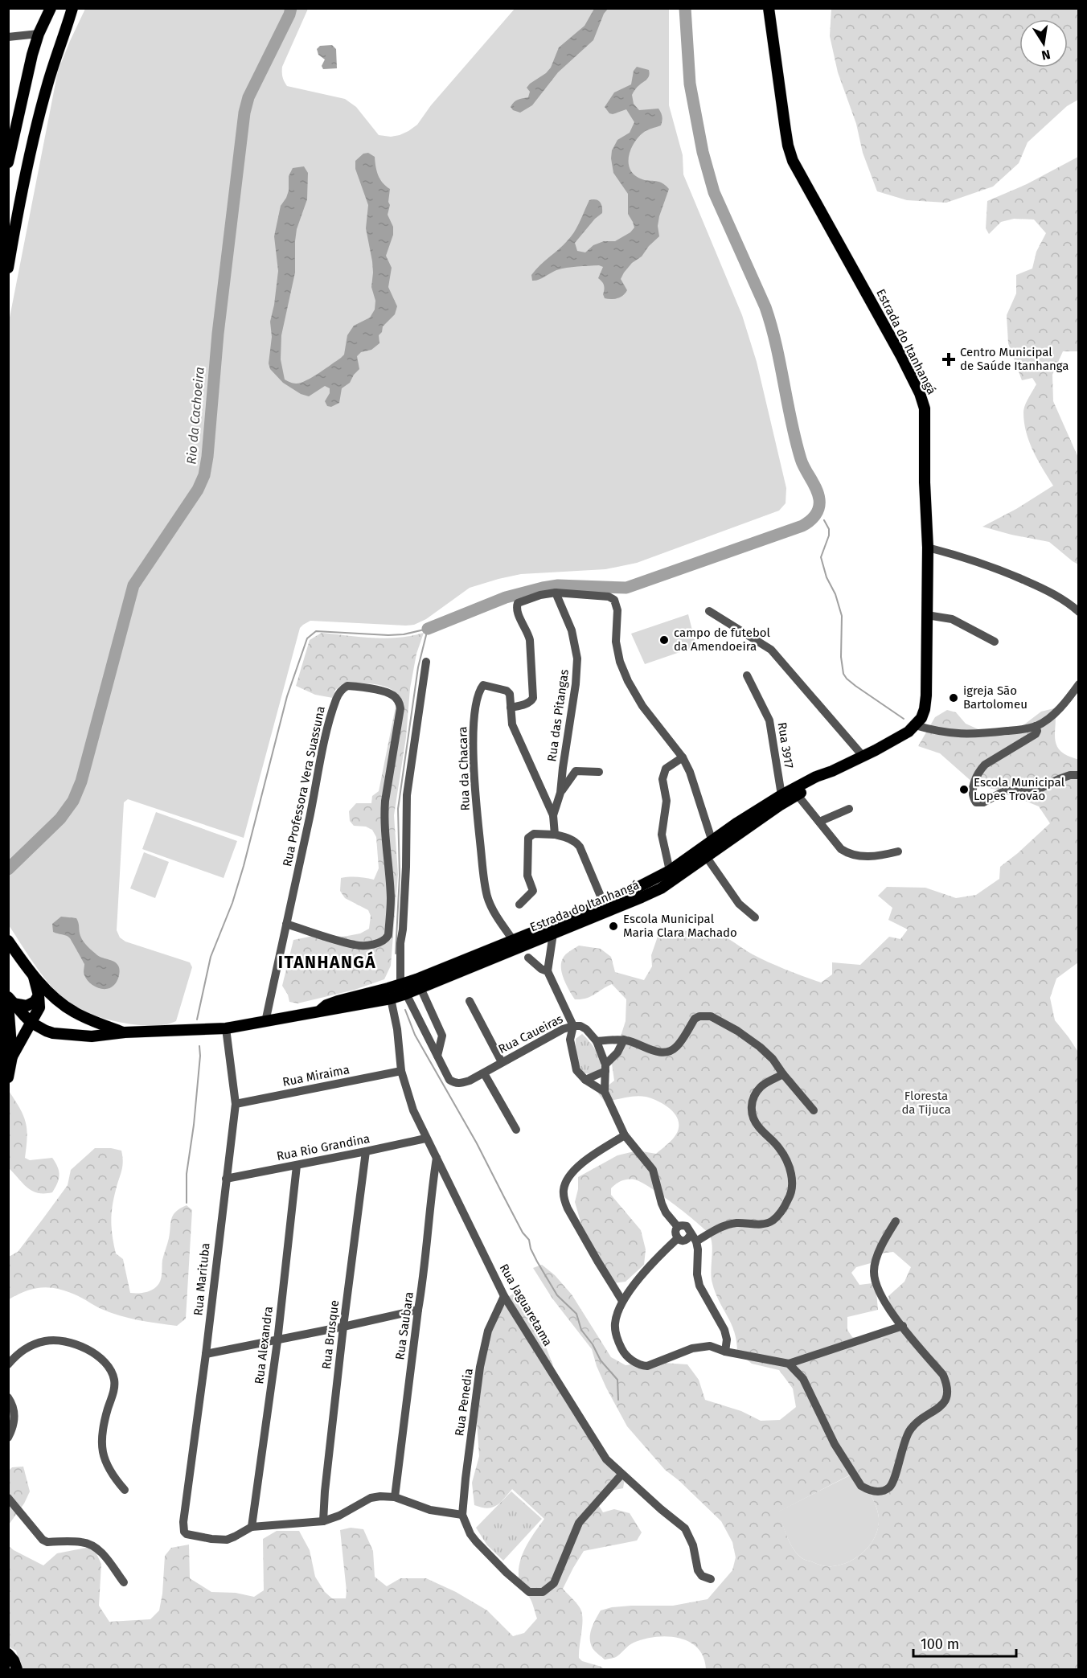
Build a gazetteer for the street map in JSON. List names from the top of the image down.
{
  "streets": {
    "main road": ["Estrada do Itanhangá"],
    "street": [
      "Rua das Pitangas",
      "Rua 3917",
      "Rua da Chacara",
      "Rua Professora Vera Suassuna",
      "Rua Caueiras",
      "Rua Miraima",
      "Rua Rio Grandina",
      "Rua Marituba",
      "Rua Jaguaretama",
      "Rua Saubara",
      "Rua Brusque",
      "Rua Alexandra",
      "Rua Penedia"
    ]
  },
  "crossings": [
    ["Estrada do Itanhangá", "Rua 3917"],
    ["Estrada do Itanhangá", "Rua da Chacara"],
    ["Estrada do Itanhangá", "Rua Professora Vera Suassuna"],
    ["Estrada do Itanhangá", "Rua Marituba"],
    ["Estrada do Itanhangá", "Rua Jaguaretama"],
    ["Rua das Pitangas", "Rua da Chacara"],
    ["Rua Miraima", "Rua Marituba"],
    ["Rua Miraima", "Rua Jaguaretama"],
    ["Rua Rio Grandina", "Rua Marituba"],
    ["Rua Rio Grandina", "Rua Jaguaretama"],
    ["Rua Rio Grandina", "Rua Brusque"],
    ["Rua Rio Grandina", "Rua Alexandra"],
    ["Rua Marituba", "Rua Alexandra"],
    ["Rua Jaguaretama", "Rua Saubara"],
    ["Rua Jaguaretama", "Rua Penedia"]
  ],
  "districts": ["ITANHANGÁ"],
  "water": ["Rio da Cachoeira"],
  "parks": ["Floresta da Tijuca"],
  "places": {
    "health": ["Centro Municipal de Saúde Itanhanga"],
    "other": [
      "campo de futebol da Amendoeira",
      "igreja São Bartolomeu",
      "Escola Municipal Lopes Trovão",
      "Escola Municipal Maria Clara Machado"
    ]
  },
  "scale_bar": "100 m",
  "north": "bottom"
}
